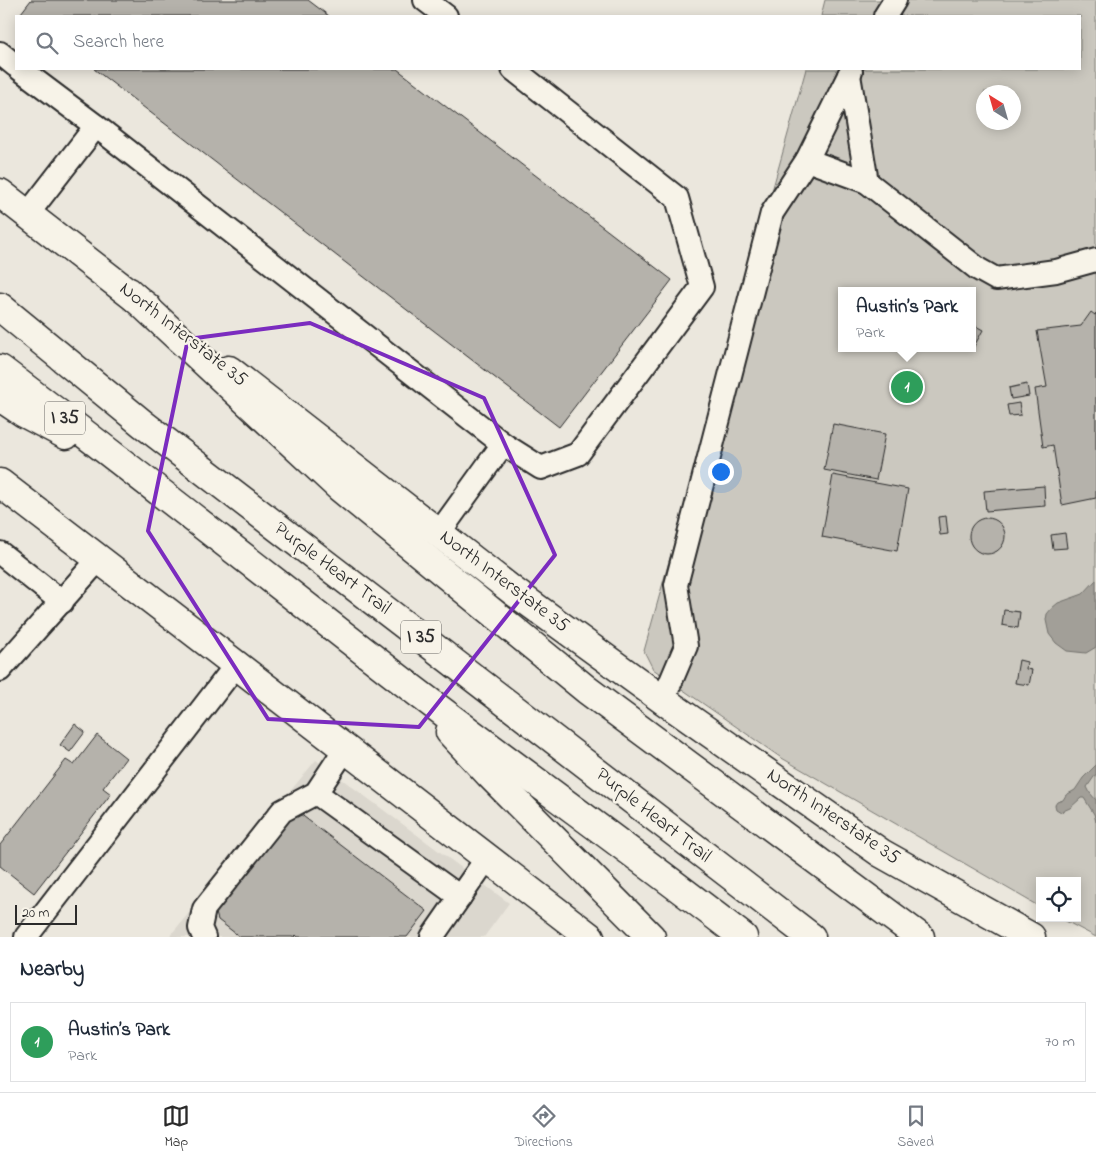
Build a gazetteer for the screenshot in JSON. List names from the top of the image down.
{
  "streets": {
    "main road": ["North Interstate 35", "I 35", "Purple Heart Trail"]
  },
  "scale_bar": "20 m",
  "north": "top left",
  "page": {
    "search": "Search here",
    "popup": ["Austin’s Park", "Park"],
    "pins": "1",
    "scale": "20 m",
    "heading": "Nearby",
    "list": [
      {
        "mark": "1",
        "name": "Austin’s Park",
        "note": "Park",
        "value": "70 m"
      }
    ],
    "nav": ["Map", "Directions", "Saved"]
  }
}
